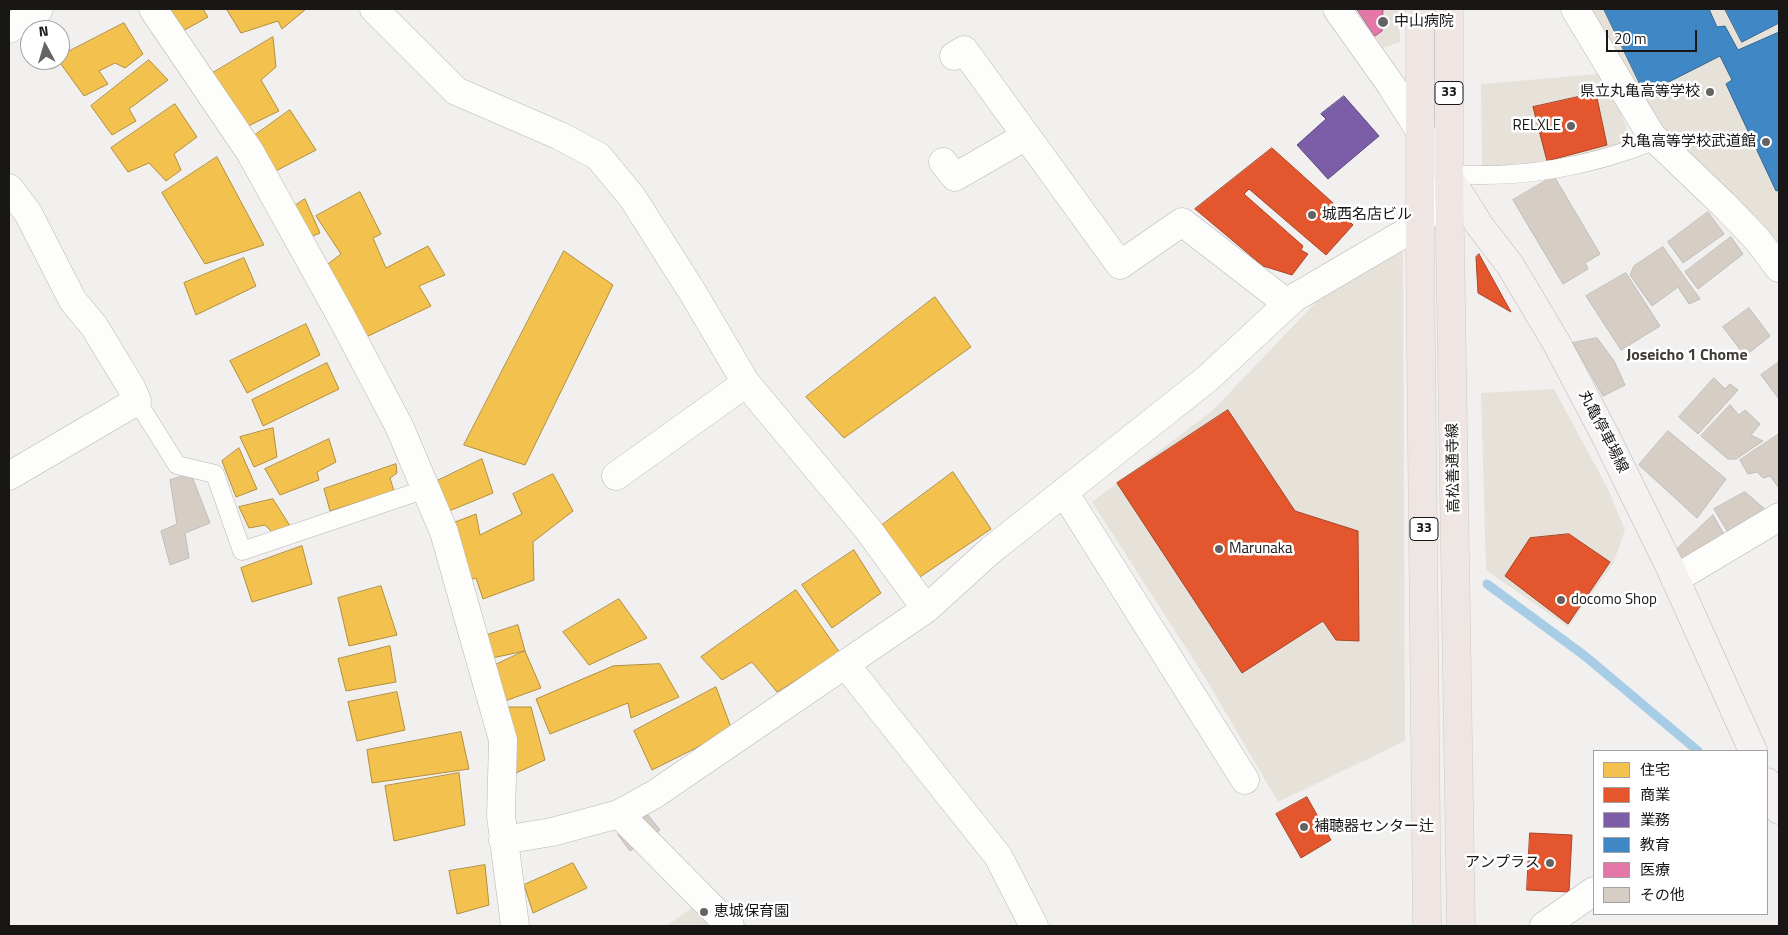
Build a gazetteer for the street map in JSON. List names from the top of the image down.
{
  "streets": {
    "main road": ["33", "丸亀停車場線", "高松善通寺線"]
  },
  "crossings": [
    ["33", "丸亀停車場線"],
    ["33", "高松善通寺線"],
    ["丸亀停車場線", "高松善通寺線"]
  ],
  "districts": ["Joseicho 1 Chome"],
  "places": [
    "中山病院",
    "県立丸亀高等学校",
    "RELXLE",
    "丸亀高等学校武道館",
    "城西名店ビル",
    "Marunaka",
    "docomo Shop",
    "補聴器センター辻",
    "アンプラス",
    "恵城保育園"
  ],
  "legend": [
    "住宅",
    "商業",
    "業務",
    "教育",
    "医療",
    "その他"
  ],
  "scale_bar": "20 m",
  "north": "top"
}
